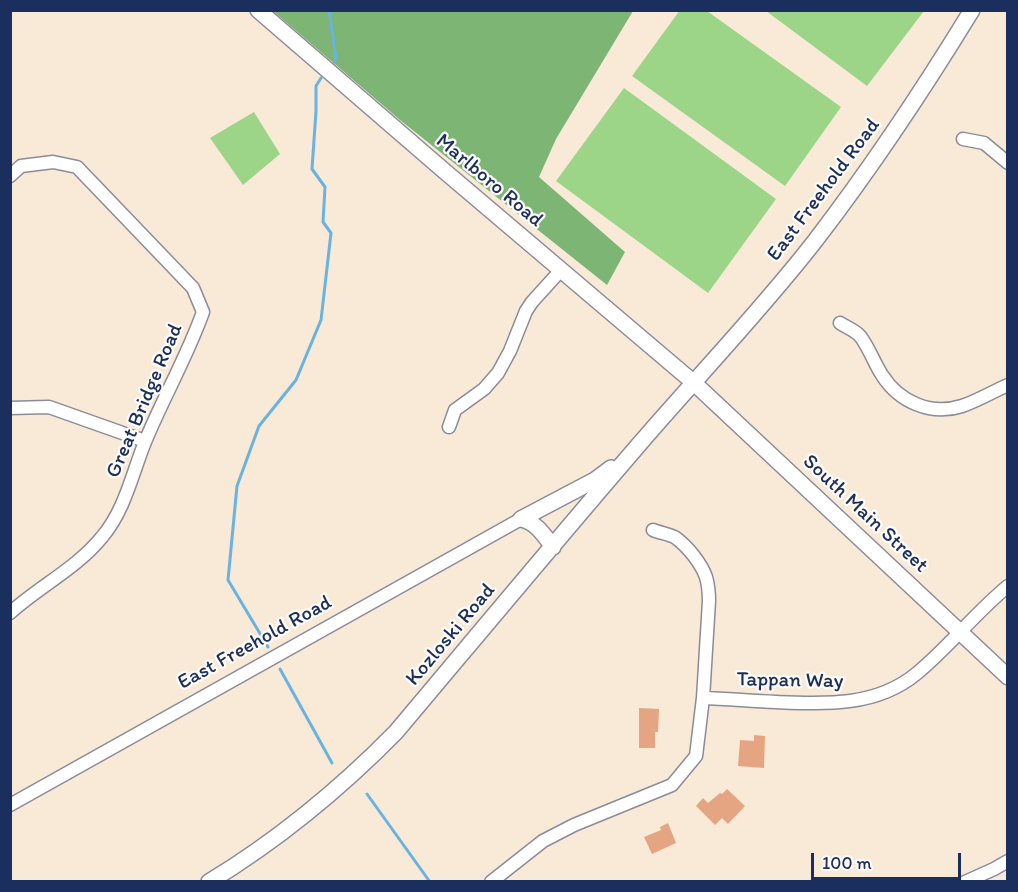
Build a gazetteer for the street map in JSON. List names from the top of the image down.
{
  "streets": {
    "main road": [
      "Marlboro Road",
      "East Freehold Road",
      "South Main Street",
      "Kozloski Road"
    ],
    "street": ["Great Bridge Road", "Tappan Way"]
  },
  "crossings": [
    ["Marlboro Road", "East Freehold Road"],
    ["Marlboro Road", "South Main Street"],
    ["Marlboro Road", "Kozloski Road"],
    ["East Freehold Road", "South Main Street"],
    ["East Freehold Road", "Kozloski Road"],
    ["South Main Street", "Kozloski Road"],
    ["South Main Street", "Tappan Way"]
  ],
  "scale_bar": "100 m"
}
